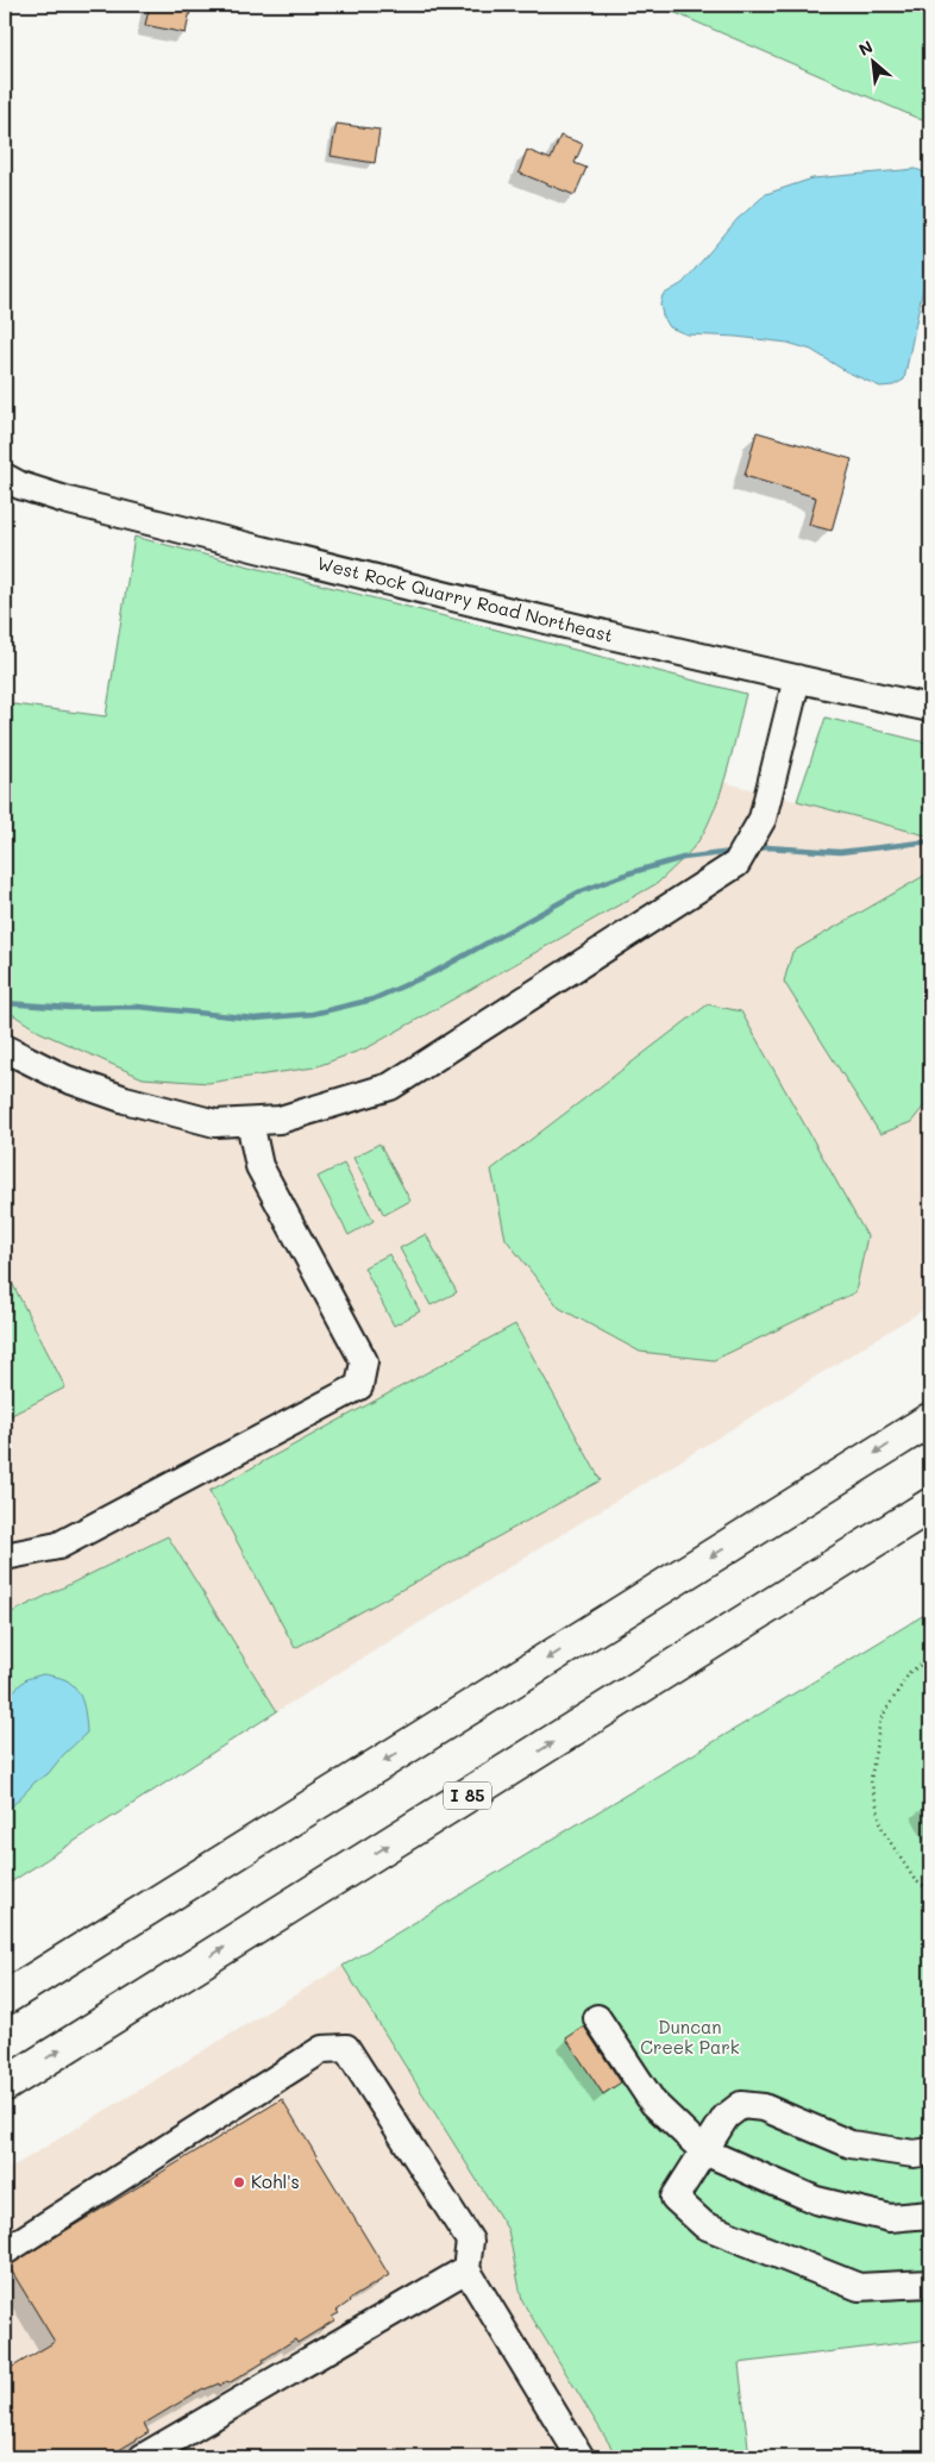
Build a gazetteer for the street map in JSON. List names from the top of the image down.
{
  "streets": {
    "highway": ["I 85"],
    "street": ["West Rock Quarry Road Northeast"]
  },
  "parks": ["Duncan Creek Park"],
  "places": ["Kohl's"],
  "north": "top left"
}
